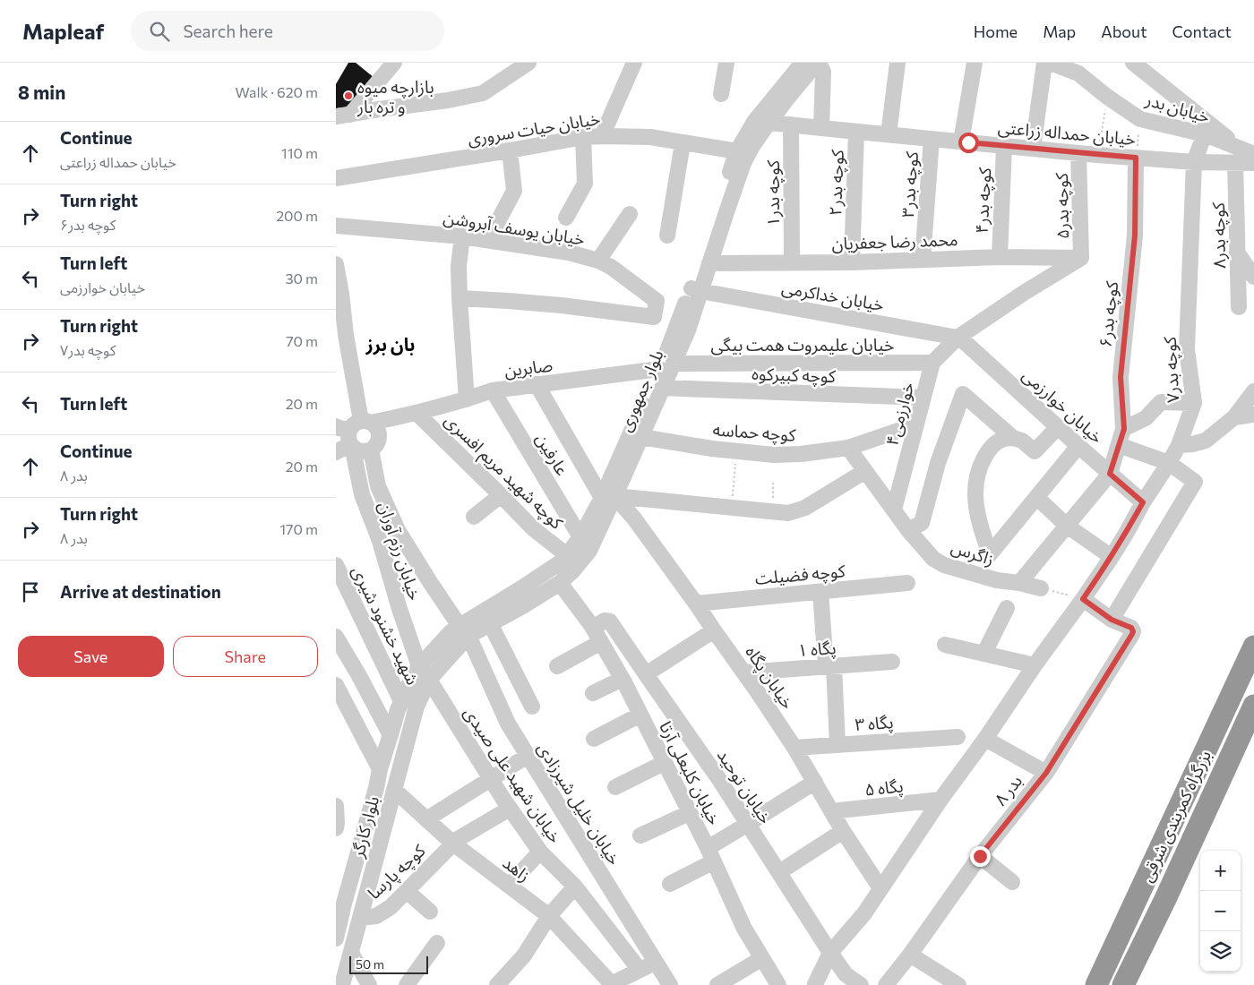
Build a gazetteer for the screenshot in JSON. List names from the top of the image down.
{
  "streets": {
    "highway": ["بزرگراه کمربندی شرقی"],
    "street": [
      "خیابان بدر",
      "خیابان حیات سروری",
      "خیابان حمداله زراعتی",
      "کوچه بدر۲",
      "کوچه بدر۳",
      "کوچه بدر۱",
      "کوچه بدر۴",
      "کوچه بدر۵",
      "خیابان یوسف آبروشن",
      "کوچه بدر۸",
      "محمد رضا جعفریان",
      "خیابان خداکرمی",
      "کوچه بدر۶",
      "خیابان علیمروت همت بیگی",
      "صابرین",
      "کوچه بدر۷",
      "کوچه کبیرکوه",
      "بلوار جمهوری",
      "خیابان خوارزمی",
      "خوارزمی۴",
      "کوچه حماسه",
      "عارفین",
      "کوچه شهید مریم افسری",
      "خیابان رزم آوران",
      "زاگرس",
      "کوچه فضیلت",
      "شهید خشنود شیری",
      "پگاه ۱",
      "خیابان پگاه",
      "پگاه ۳",
      "خیابان کلبعلی آرتا",
      "خیابان شهید علی صیدی",
      "خیابان توحید",
      "پگاه ۵",
      "بدر ۸",
      "خیابان خلیل شیرزادی",
      "بلوار کارگر",
      "زاهد",
      "کوچه پارسا"
    ]
  },
  "crossings": [
    ["خیابان بدر", "کوچه بدر۷"],
    ["خیابان حیات سروری", "بلوار جمهوری"],
    ["خیابان حمداله زراعتی", "کوچه بدر۲"],
    ["خیابان حمداله زراعتی", "کوچه بدر۳"],
    ["خیابان حمداله زراعتی", "کوچه بدر۱"],
    ["خیابان حمداله زراعتی", "کوچه بدر۴"],
    ["خیابان حمداله زراعتی", "کوچه بدر۵"],
    ["خیابان حمداله زراعتی", "کوچه بدر۸"],
    ["خیابان حمداله زراعتی", "کوچه بدر۶"],
    ["خیابان حمداله زراعتی", "کوچه بدر۷"],
    ["خیابان حمداله زراعتی", "بلوار جمهوری"],
    ["کوچه بدر۲", "محمد رضا جعفریان"],
    ["کوچه بدر۳", "محمد رضا جعفریان"],
    ["کوچه بدر۱", "محمد رضا جعفریان"],
    ["کوچه بدر۴", "محمد رضا جعفریان"],
    ["کوچه بدر۵", "محمد رضا جعفریان"],
    ["کوچه بدر۵", "خوارزمی۴"],
    ["محمد رضا جعفریان", "بلوار جمهوری"],
    ["محمد رضا جعفریان", "خوارزمی۴"],
    ["خیابان خداکرمی", "بلوار جمهوری"],
    ["خیابان خداکرمی", "خیابان خوارزمی"],
    ["خیابان خداکرمی", "خوارزمی۴"],
    ["کوچه بدر۶", "خیابان خوارزمی"],
    ["خیابان علیمروت همت بیگی", "صابرین"],
    ["خیابان علیمروت همت بیگی", "بلوار جمهوری"],
    ["خیابان علیمروت همت بیگی", "خوارزمی۴"],
    ["صابرین", "بلوار جمهوری"],
    ["صابرین", "عارفین"],
    ["صابرین", "کوچه شهید مریم افسری"],
    ["صابرین", "خیابان رزم آوران"],
    ["صابرین", "خیابان پگاه"],
    ["کوچه بدر۷", "خیابان خوارزمی"],
    ["کوچه بدر۷", "خیابان پگاه"],
    ["کوچه بدر۷", "خیابان توحید"],
    ["کوچه بدر۷", "پگاه ۵"],
    ["کوچه کبیرکوه", "بلوار جمهوری"],
    ["کوچه کبیرکوه", "خوارزمی۴"],
    ["بلوار جمهوری", "کوچه حماسه"],
    ["بلوار جمهوری", "عارفین"],
    ["بلوار جمهوری", "کوچه شهید مریم افسری"],
    ["بلوار جمهوری", "خیابان رزم آوران"],
    ["بلوار جمهوری", "خیابان پگاه"],
    ["بلوار جمهوری", "خیابان کلبعلی آرتا"],
    ["بلوار جمهوری", "خیابان شهید علی صیدی"],
    ["بلوار جمهوری", "خیابان خلیل شیرزادی"],
    ["بلوار جمهوری", "بلوار کارگر"],
    ["خیابان خوارزمی", "خوارزمی۴"],
    ["خوارزمی۴", "کوچه حماسه"],
    ["خوارزمی۴", "زاگرس"],
    ["کوچه حماسه", "زاگرس"],
    ["خیابان رزم آوران", "خیابان شهید علی صیدی"],
    ["خیابان رزم آوران", "خیابان خلیل شیرزادی"],
    ["خیابان رزم آوران", "بلوار کارگر"],
    ["کوچه فضیلت", "خیابان پگاه"],
    ["شهید خشنود شیری", "بلوار کارگر"],
    ["پگاه ۱", "خیابان پگاه"],
    ["خیابان پگاه", "پگاه ۳"],
    ["خیابان پگاه", "پگاه ۵"],
    ["خیابان کلبعلی آرتا", "خیابان توحید"],
    ["خیابان شهید علی صیدی", "بلوار کارگر"],
    ["خیابان شهید علی صیدی", "کوچه پارسا"],
    ["بلوار کارگر", "زاهد"],
    ["بلوار کارگر", "کوچه پارسا"],
    ["زاهد", "کوچه پارسا"]
  ],
  "districts": ["بان برز"],
  "places": ["بازارچه میوه و تره بار"],
  "scale_bar": "50 m",
  "page": {
    "header": "Mapleaf",
    "search": "Search here",
    "nav": [
      "Home",
      "Map",
      "About",
      "Contact"
    ],
    "heading": ["8 min", "Walk · 620 m"],
    "list": [
      ["Continue", "خیابان حمداله زراعتی", "110 m"],
      ["Turn right", "کوچه بدر۶", "200 m"],
      ["Turn left", "خیابان خوارزمی", "30 m"],
      ["Turn right", "کوچه بدر۷", "70 m"],
      ["Turn left", "20 m"],
      ["Continue", "بدر ۸", "20 m"],
      ["Turn right", "بدر ۸", "170 m"],
      "Arrive at destination"
    ],
    "buttons": ["Save", "Share"],
    "map_buttons": ["+", "−"],
    "scale": "50 m"
  }
}
